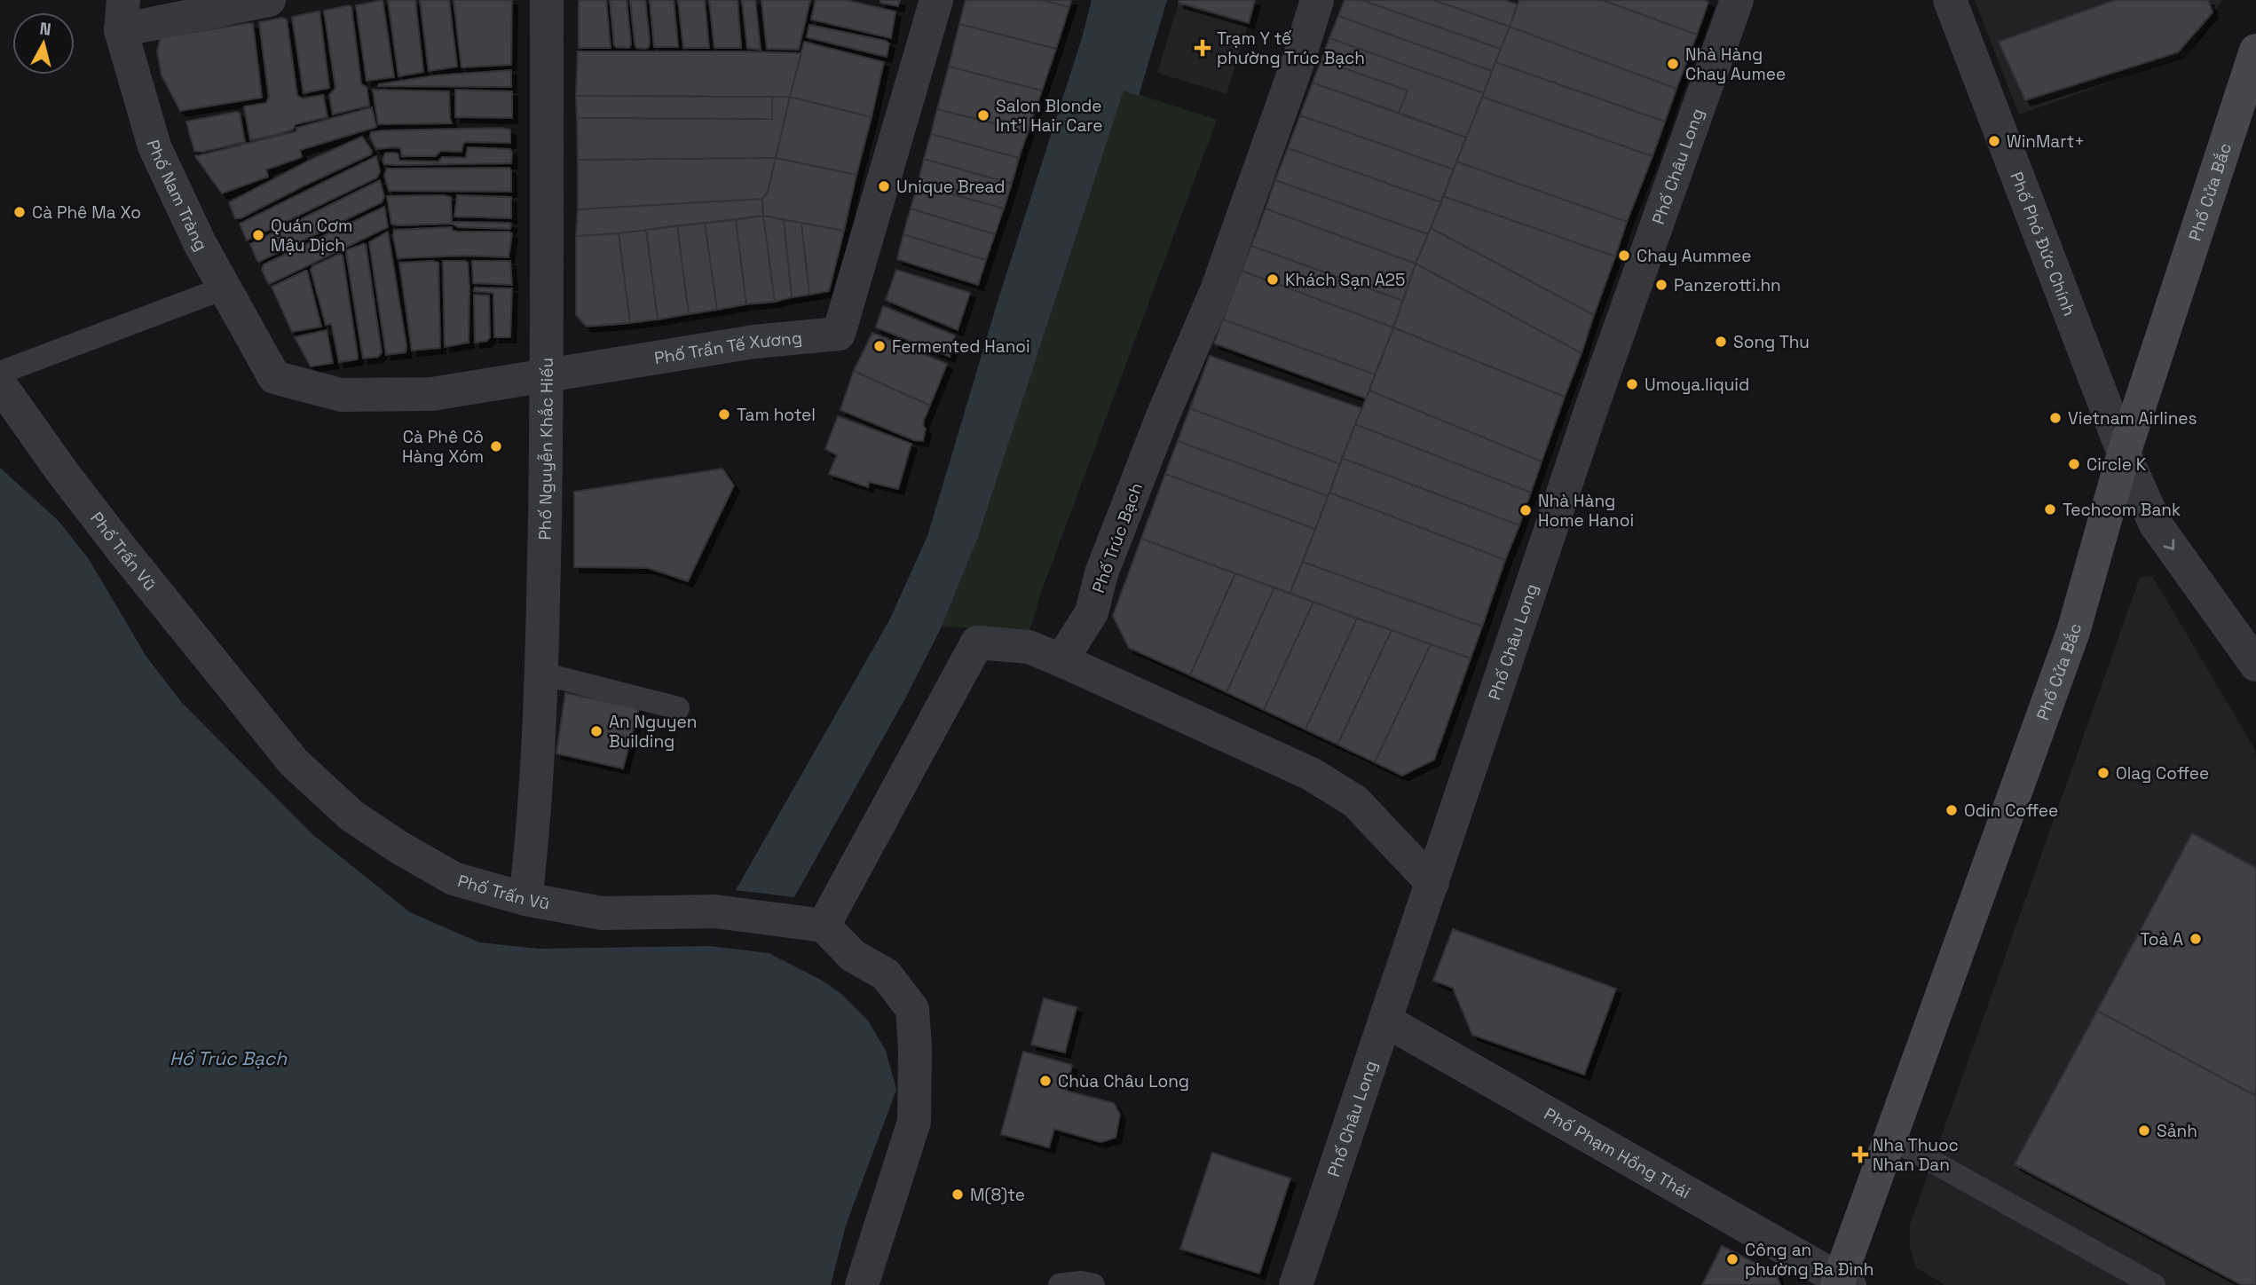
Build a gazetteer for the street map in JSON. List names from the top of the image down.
{
  "streets": {
    "street": [
      "Phố Châu Long",
      "Phố Cửa Bắc",
      "Phố Nam Tràng",
      "Phố Phó Đức Chính",
      "Phố Trần Tế Xương",
      "Phố Nguyễn Khắc Hiếu",
      "Phố Trúc Bạch",
      "Phố Trấn Vũ",
      "Phố Phạm Hồng Thái"
    ]
  },
  "crossings": [
    ["Phố Châu Long", "Phố Phạm Hồng Thái"],
    ["Phố Cửa Bắc", "Phố Phó Đức Chính"],
    ["Phố Cửa Bắc", "Phố Phạm Hồng Thái"],
    ["Phố Nam Tràng", "Phố Trần Tế Xương"],
    ["Phố Trần Tế Xương", "Phố Nguyễn Khắc Hiếu"],
    ["Phố Nguyễn Khắc Hiếu", "Phố Trấn Vũ"]
  ],
  "water": ["Hồ Trúc Bạch"],
  "places": {
    "health": ["Trạm Y tế phường Trúc Bạch", "Nha Thuoc Nhan Dan"],
    "other": [
      "Nhà Hàng Chay Aumee",
      "Salon Blonde Int’l Hair Care",
      "WinMart+",
      "Unique Bread",
      "Cà Phê Ma Xo",
      "Quán Cơm Mậu Dịch",
      "Chay Aummee",
      "Khách Sạn A25",
      "Panzerotti.hn",
      "Song Thu",
      "Fermented Hanoi",
      "Umoya.liquid",
      "Tam hotel",
      "Vietnam Airlines",
      "Cà Phê Cô Hàng Xóm",
      "Circle K",
      "Techcom Bank",
      "Nhà Hàng Home Hanoi",
      "An Nguyen Building",
      "Olag Coffee",
      "Odin Coffee",
      "Toà A",
      "Chùa Châu Long",
      "Sảnh",
      "M(8)te",
      "Công an phường Ba Đình"
    ]
  },
  "north": "top"
}
